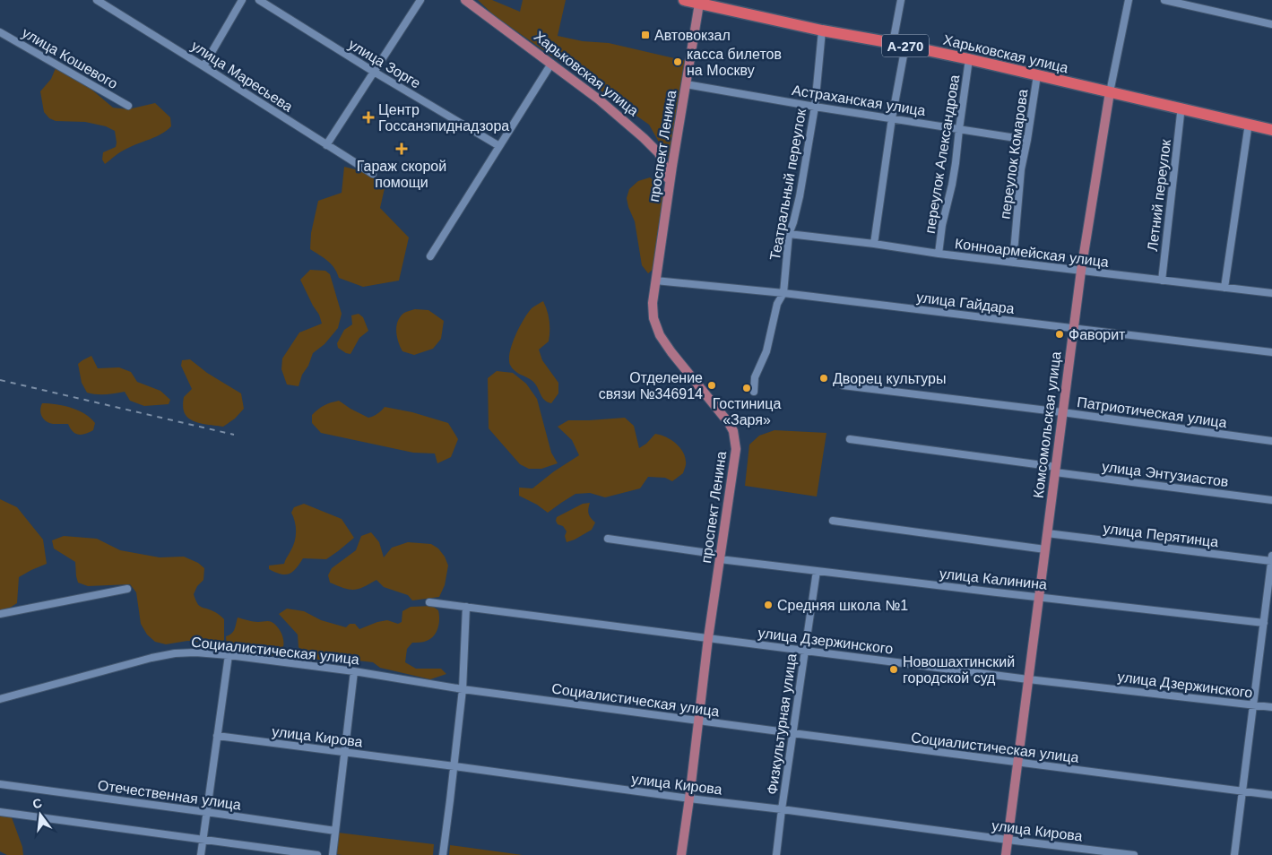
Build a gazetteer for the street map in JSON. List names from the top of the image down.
{
  "streets": {
    "highway": ["А-270", "Харьковская улица"],
    "main road": ["проспект Ленина", "Комсомольская улица"],
    "street": [
      "улица Кошевого",
      "улица Зорге",
      "улица Маресьева",
      "Астраханская улица",
      "переулок Александрова",
      "переулок Комарова",
      "Театральный переулок",
      "Летний переулок",
      "Конноармейская улица",
      "улица Гайдара",
      "Патриотическая улица",
      "улица Энтузиастов",
      "улица Перятинца",
      "улица Калинина",
      "улица Дзержинского",
      "Социалистическая улица",
      "Физкультурная улица",
      "улица Кирова",
      "Отечественная улица"
    ]
  },
  "crossings": [
    ["Харьковская улица", "проспект Ленина"],
    ["Харьковская улица", "переулок Александрова"],
    ["Харьковская улица", "переулок Комарова"],
    ["Харьковская улица", "Театральный переулок"],
    ["Харьковская улица", "Летний переулок"],
    ["Харьковская улица", "Комсомольская улица"],
    ["Астраханская улица", "проспект Ленина"],
    ["Астраханская улица", "переулок Александрова"],
    ["Астраханская улица", "переулок Комарова"],
    ["Астраханская улица", "Театральный переулок"],
    ["проспект Ленина", "улица Гайдара"],
    ["проспект Ленина", "улица Калинина"],
    ["проспект Ленина", "улица Дзержинского"],
    ["проспект Ленина", "Социалистическая улица"],
    ["проспект Ленина", "улица Кирова"],
    ["переулок Александрова", "Конноармейская улица"],
    ["переулок Комарова", "Конноармейская улица"],
    ["Театральный переулок", "Конноармейская улица"],
    ["Театральный переулок", "улица Гайдара"],
    ["Летний переулок", "Конноармейская улица"],
    ["Конноармейская улица", "Комсомольская улица"],
    ["улица Гайдара", "Комсомольская улица"],
    ["Патриотическая улица", "Комсомольская улица"],
    ["Комсомольская улица", "улица Энтузиастов"],
    ["Комсомольская улица", "улица Перятинца"],
    ["Комсомольская улица", "улица Калинина"],
    ["Комсомольская улица", "улица Дзержинского"],
    ["Комсомольская улица", "Социалистическая улица"],
    ["Комсомольская улица", "улица Кирова"],
    ["улица Калинина", "Физкультурная улица"],
    ["улица Дзержинского", "Физкультурная улица"],
    ["Социалистическая улица", "Физкультурная улица"],
    ["Физкультурная улица", "улица Кирова"]
  ],
  "places": {
    "transit": ["Автовокзал"],
    "other": [
      "касса билетов на Москву",
      "Фаворит",
      "Дворец культуры",
      "Отделение связи №346914",
      "Гостиница «Заря»",
      "Средняя школа №1",
      "Новошахтинский городской суд"
    ],
    "health": ["Центр Госсанэпиднадзора", "Гараж скорой помощи"]
  },
  "north": "top"
}
